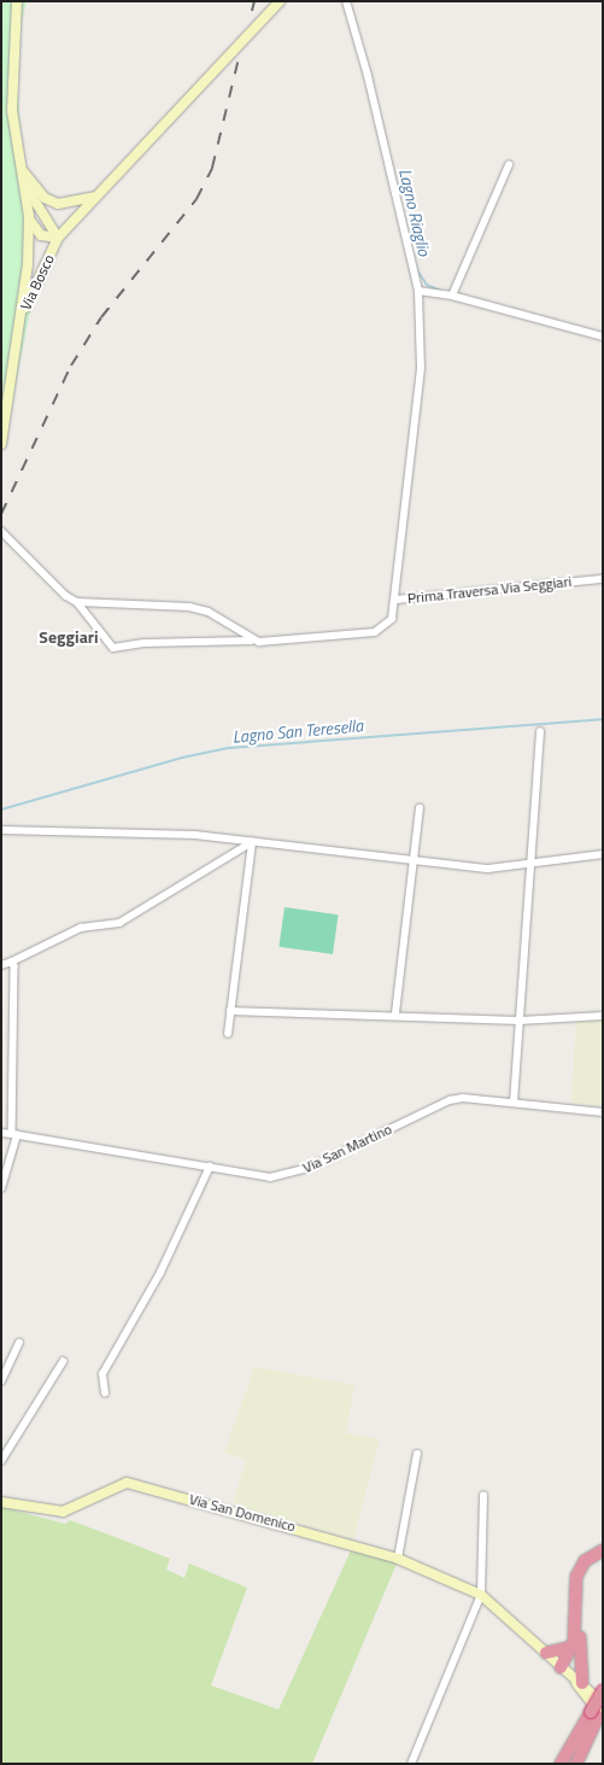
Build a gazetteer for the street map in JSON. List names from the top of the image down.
{
  "streets": {
    "main road": ["Via Bosco", "Via San Domenico"],
    "street": ["Prima Traversa Via Seggiari", "Via San Martino"]
  },
  "districts": ["Seggiari"],
  "water": ["Lagno Riaglio", "Lagno San Teresella"]
}
